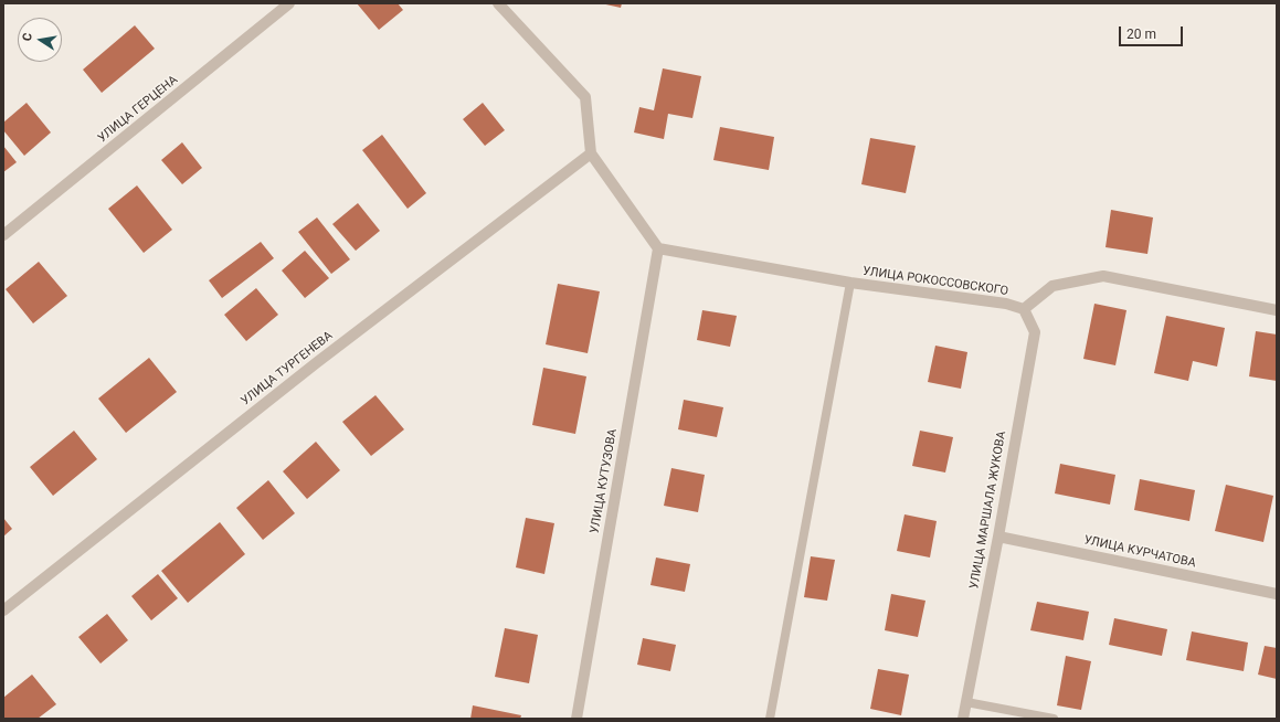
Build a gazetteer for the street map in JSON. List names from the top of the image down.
{
  "streets": {
    "street": [
      "УЛИЦА ГЕРЦЕНА",
      "УЛИЦА РОКОССОВСКОГО",
      "УЛИЦА ТУРГЕНЕВА",
      "УЛИЦА КУТУЗОВА",
      "УЛИЦА МАРШАЛА ЖУКОВА",
      "УЛИЦА КУРЧАТОВА"
    ]
  },
  "crossings": [
    ["УЛИЦА РОКОССОВСКОГО", "УЛИЦА КУТУЗОВА"],
    ["УЛИЦА РОКОССОВСКОГО", "УЛИЦА МАРШАЛА ЖУКОВА"],
    ["УЛИЦА МАРШАЛА ЖУКОВА", "УЛИЦА КУРЧАТОВА"]
  ],
  "scale_bar": "20 m",
  "north": "left"
}
